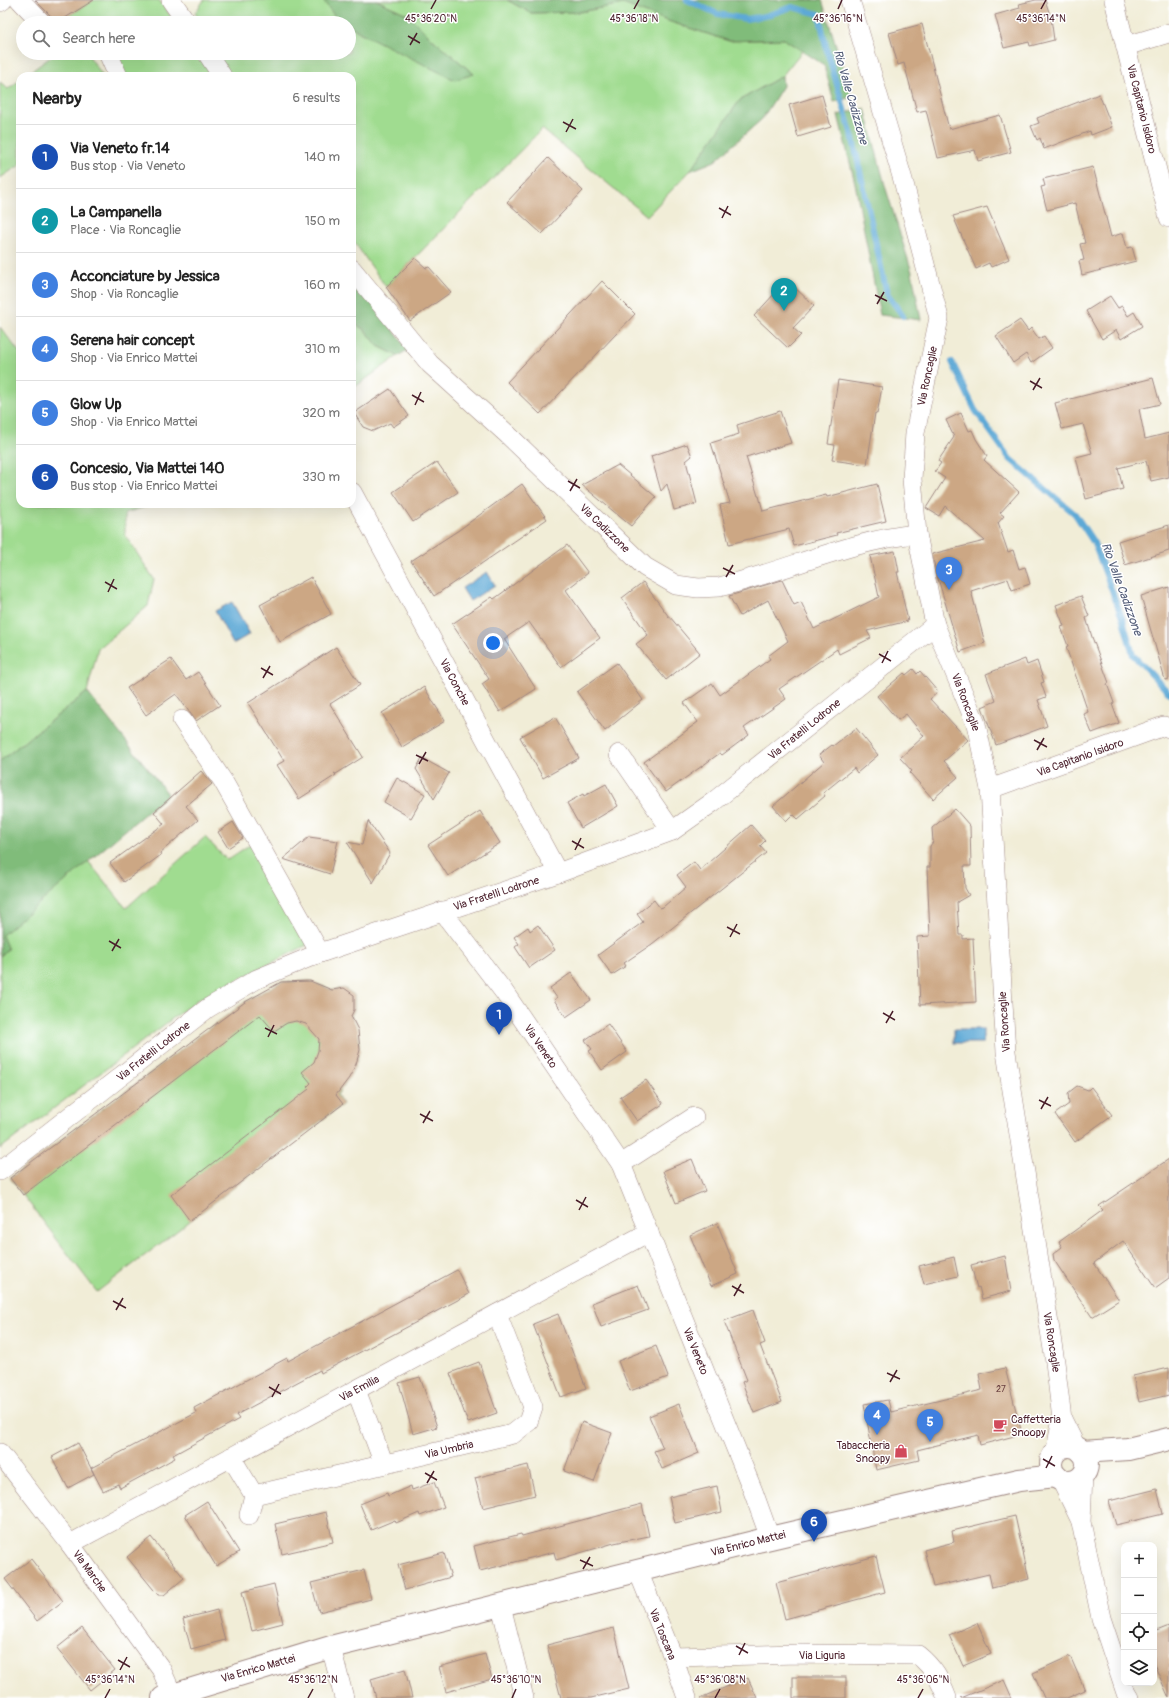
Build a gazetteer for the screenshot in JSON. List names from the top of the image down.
{
  "streets": {
    "street": [
      "Via Capitanio Isidoro",
      "Via Roncaglie",
      "Via Cadizzone",
      "Via Conche",
      "Via Fratelli Lodrone",
      "Via Veneto",
      "Via Emilia",
      "Via Umbria",
      "Via Enrico Mattei",
      "Via Marche",
      "Via Toscana",
      "Via Liguria"
    ]
  },
  "crossings": [
    ["Via Capitanio Isidoro", "Via Roncaglie"],
    ["Via Roncaglie", "Via Cadizzone"],
    ["Via Roncaglie", "Via Fratelli Lodrone"],
    ["Via Roncaglie", "Via Enrico Mattei"],
    ["Via Conche", "Via Fratelli Lodrone"],
    ["Via Fratelli Lodrone", "Via Veneto"],
    ["Via Veneto", "Via Emilia"],
    ["Via Veneto", "Via Enrico Mattei"],
    ["Via Emilia", "Via Umbria"],
    ["Via Emilia", "Via Marche"],
    ["Via Enrico Mattei", "Via Marche"],
    ["Via Enrico Mattei", "Via Toscana"],
    ["Via Toscana", "Via Liguria"]
  ],
  "water": ["Rio Valle Cadizzone"],
  "places": {
    "cafe": ["Caffetteria Snoopy"],
    "shop": ["Tabaccheria Snoopy"]
  },
  "house_numbers": ["27"],
  "page": {
    "search": "Search here",
    "heading": ["Nearby", "6 results"],
    "list": [
      {
        "mark": "1",
        "name": "Via Veneto fr.14",
        "note": "Bus stop · Via Veneto",
        "value": "140 m"
      },
      {
        "mark": "2",
        "name": "La Campanella",
        "note": "Place · Via Roncaglie",
        "value": "150 m"
      },
      {
        "mark": "3",
        "name": "Acconciature by Jessica",
        "note": "Shop · Via Roncaglie",
        "value": "160 m"
      },
      {
        "mark": "4",
        "name": "Serena hair concept",
        "note": "Shop · Via Enrico Mattei",
        "value": "310 m"
      },
      {
        "mark": "5",
        "name": "Glow Up",
        "note": "Shop · Via Enrico Mattei",
        "value": "320 m"
      },
      {
        "mark": "6",
        "name": "Concesio, Via Mattei 140",
        "note": "Bus stop · Via Enrico Mattei",
        "value": "330 m"
      }
    ],
    "pins": [
      "2",
      "3",
      "1",
      "4",
      "5",
      "6"
    ],
    "map_buttons": ["+", "−"]
  },
  "coordinates": [
    "45°36'20\"N",
    "45°36'18\"N",
    "45°36'16\"N",
    "45°36'14\"N",
    "45°36'12\"N",
    "45°36'10\"N",
    "45°36'08\"N",
    "45°36'06\"N"
  ]
}
